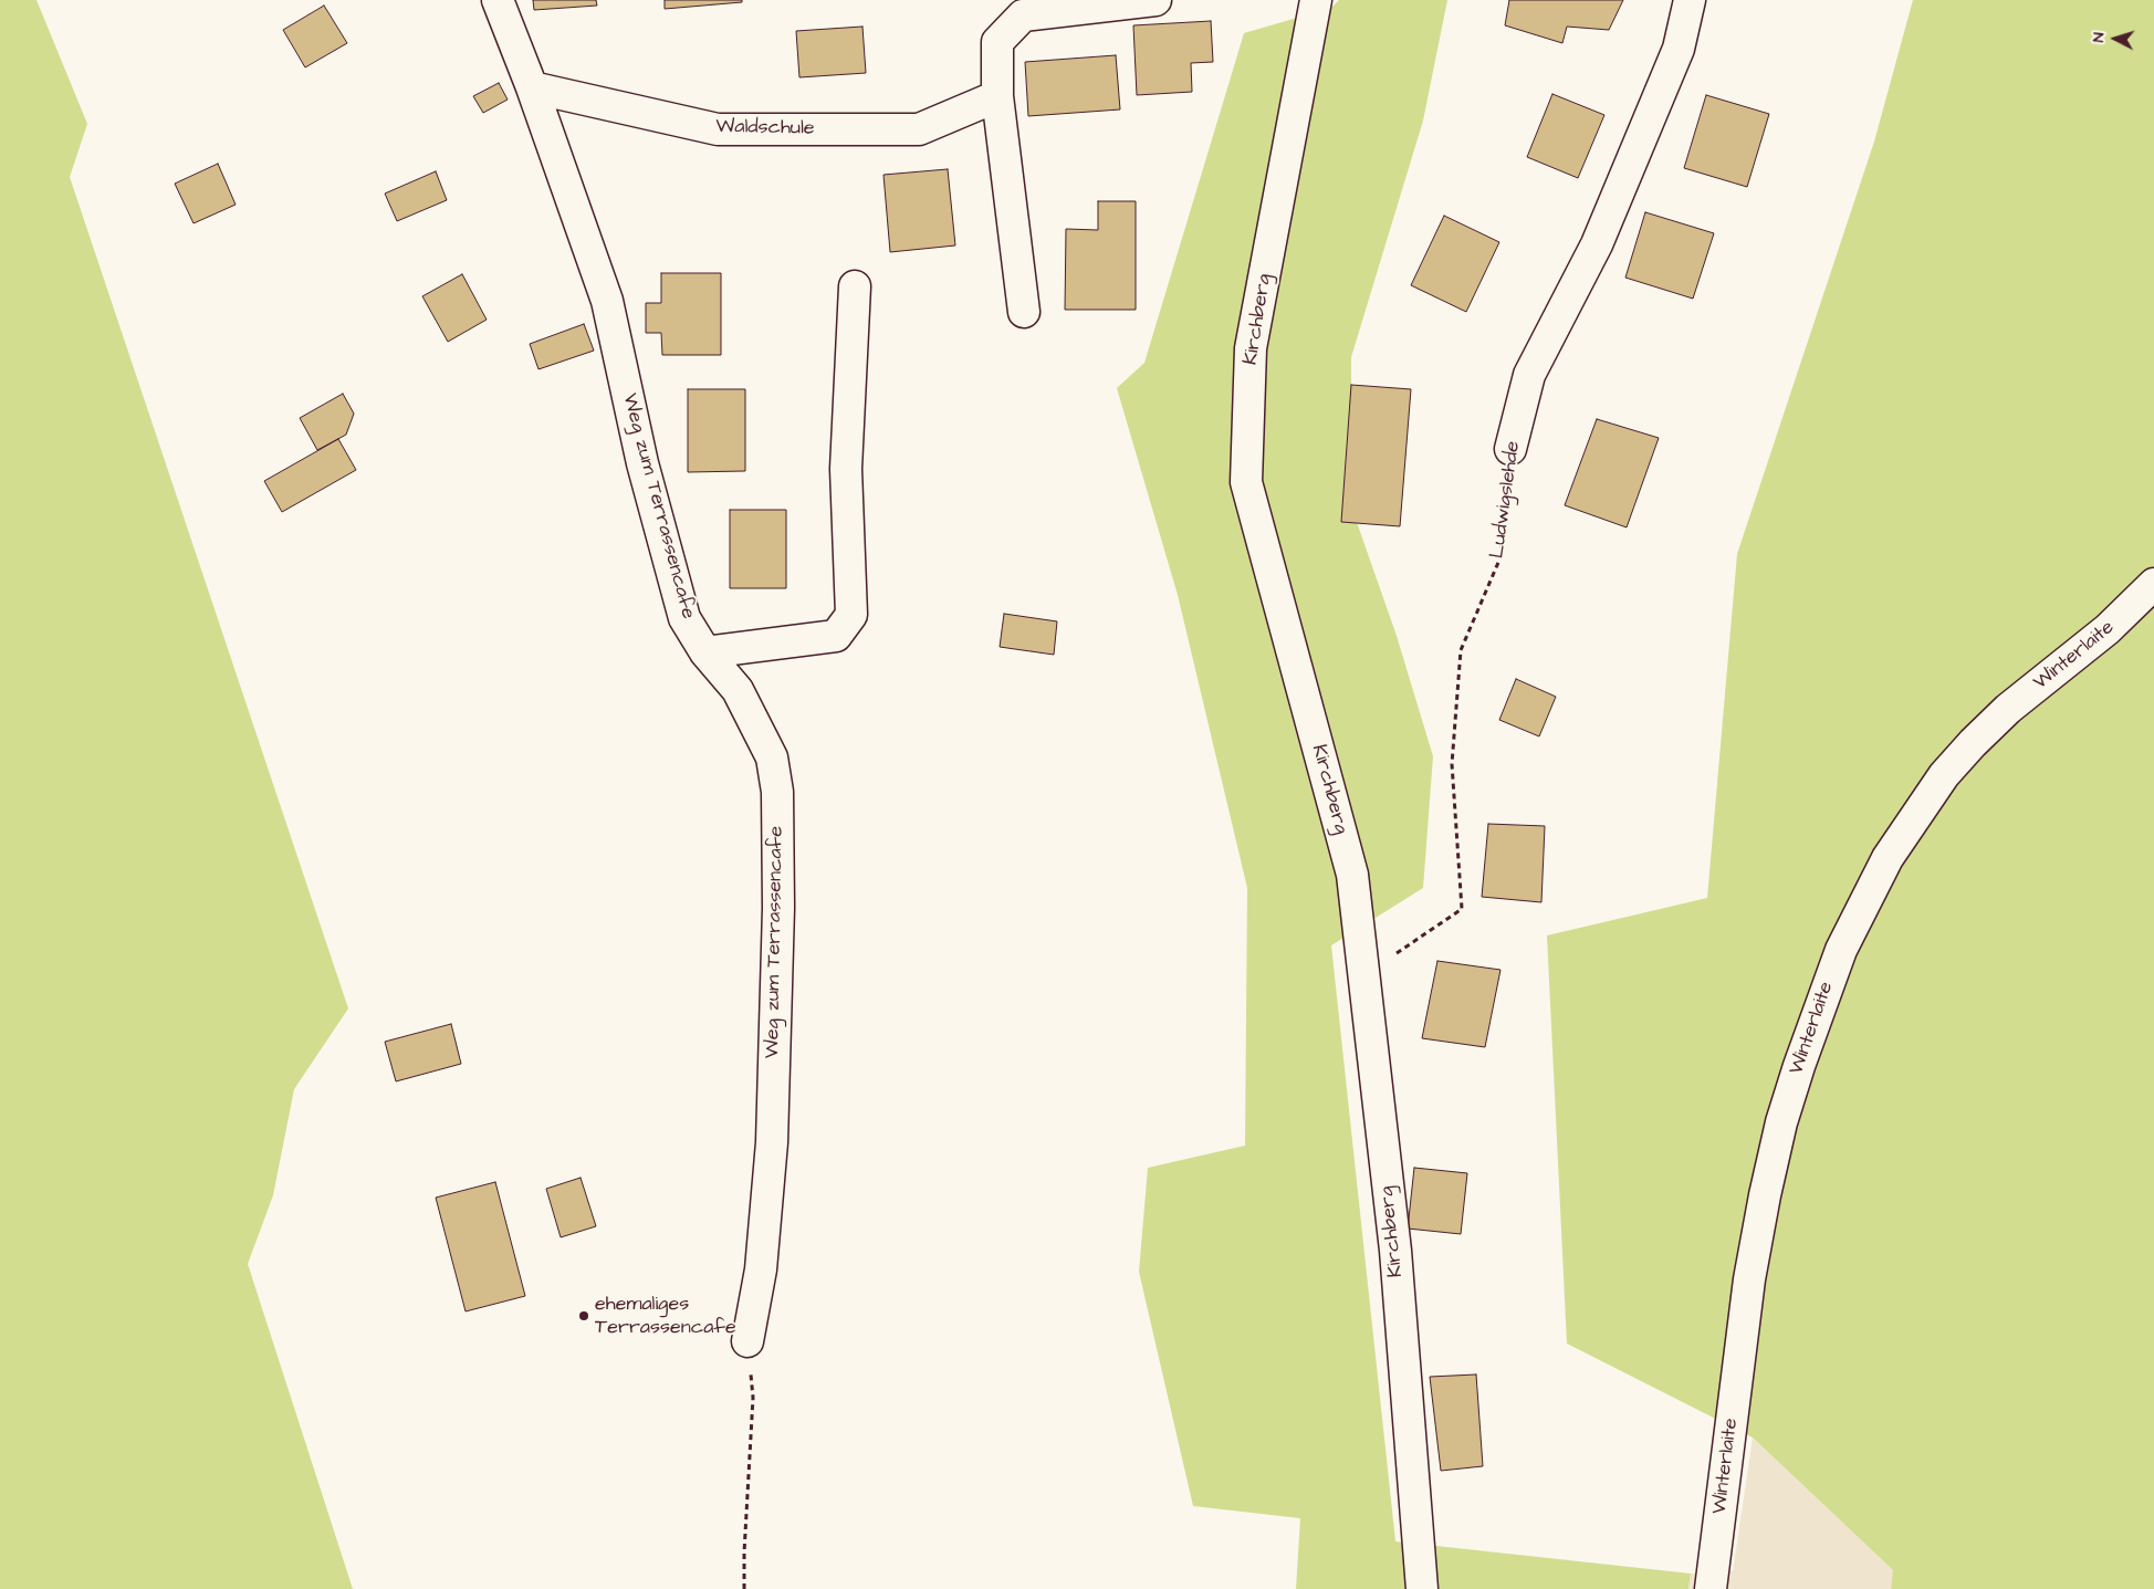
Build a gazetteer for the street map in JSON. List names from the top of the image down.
{
  "streets": {
    "street": [
      "Waldschule",
      "Kirchberg",
      "Ludwigslehde",
      "Weg zum Terrassencafe",
      "Winterlaite"
    ]
  },
  "crossings": [
    ["Waldschule", "Weg zum Terrassencafe"],
    ["Kirchberg", "Ludwigslehde"]
  ],
  "places": ["ehemaliges Terrassencafe"],
  "north": "left"
}
